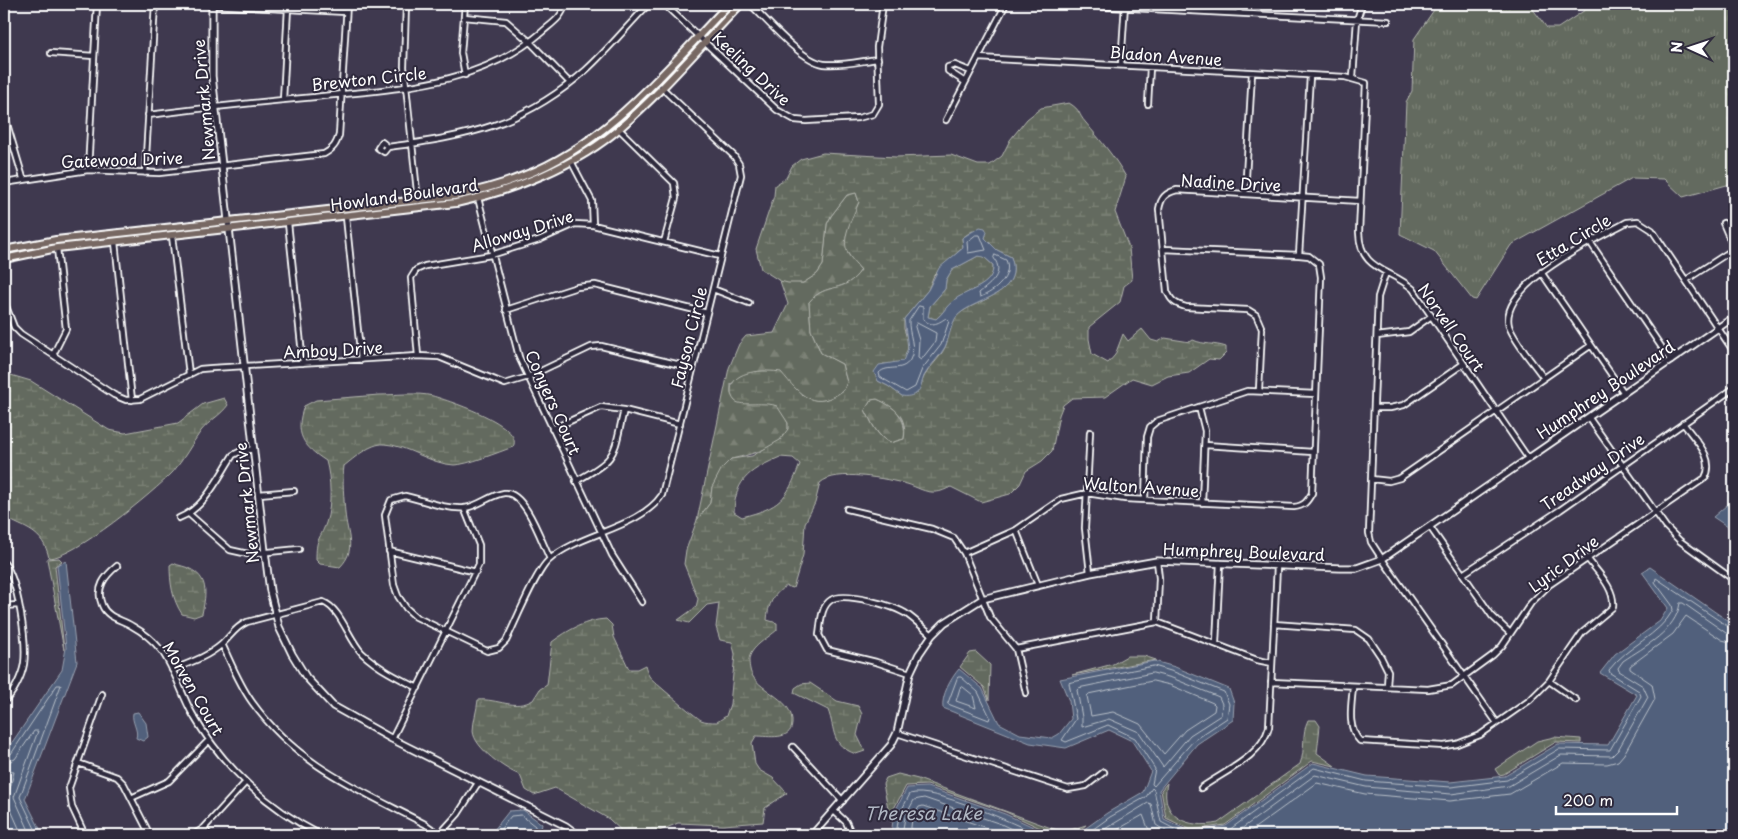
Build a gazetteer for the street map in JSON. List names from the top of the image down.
{
  "streets": {
    "main road": ["Howland Boulevard"],
    "street": [
      "Bladon Avenue",
      "Keeling Drive",
      "Brewton Circle",
      "Newmark Drive",
      "Gatewood Drive",
      "Nadine Drive",
      "Alloway Drive",
      "Etta Circle",
      "Norvell Court",
      "Fayson Circle",
      "Amboy Drive",
      "Humphrey Boulevard",
      "Conyers Court",
      "Treadway Drive",
      "Walton Avenue",
      "Lyric Drive",
      "Morven Court"
    ]
  },
  "crossings": [
    ["Bladon Avenue", "Norvell Court"],
    ["Keeling Drive", "Howland Boulevard"],
    ["Brewton Circle", "Newmark Drive"],
    ["Brewton Circle", "Gatewood Drive"],
    ["Newmark Drive", "Gatewood Drive"],
    ["Newmark Drive", "Howland Boulevard"],
    ["Newmark Drive", "Amboy Drive"],
    ["Nadine Drive", "Norvell Court"],
    ["Howland Boulevard", "Fayson Circle"],
    ["Howland Boulevard", "Conyers Court"],
    ["Alloway Drive", "Fayson Circle"],
    ["Alloway Drive", "Amboy Drive"],
    ["Alloway Drive", "Conyers Court"],
    ["Etta Circle", "Humphrey Boulevard"],
    ["Norvell Court", "Humphrey Boulevard"],
    ["Fayson Circle", "Amboy Drive"],
    ["Fayson Circle", "Conyers Court"],
    ["Amboy Drive", "Conyers Court"],
    ["Treadway Drive", "Lyric Drive"]
  ],
  "water": ["Theresa Lake"],
  "scale_bar": "200 m",
  "north": "left"
}
